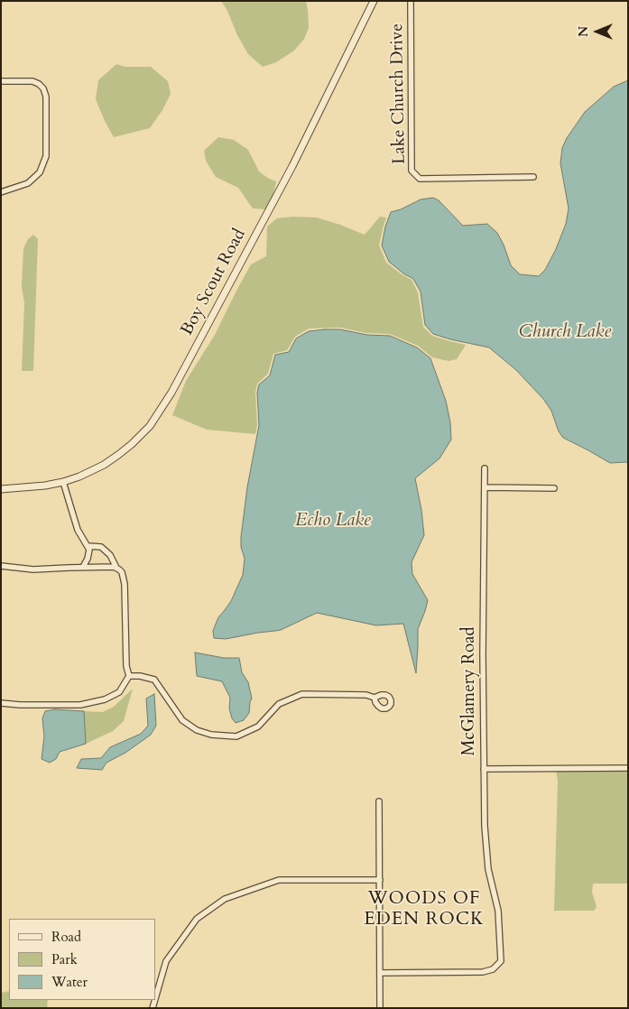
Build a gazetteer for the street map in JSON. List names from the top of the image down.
{
  "streets": {
    "street": ["Lake Church Drive", "Boy Scout Road", "McGlamery Road"]
  },
  "districts": ["WOODS OF EDEN ROCK"],
  "water": ["Church Lake", "Echo Lake"],
  "legend": ["Road", "Park", "Water"],
  "north": "left"
}
